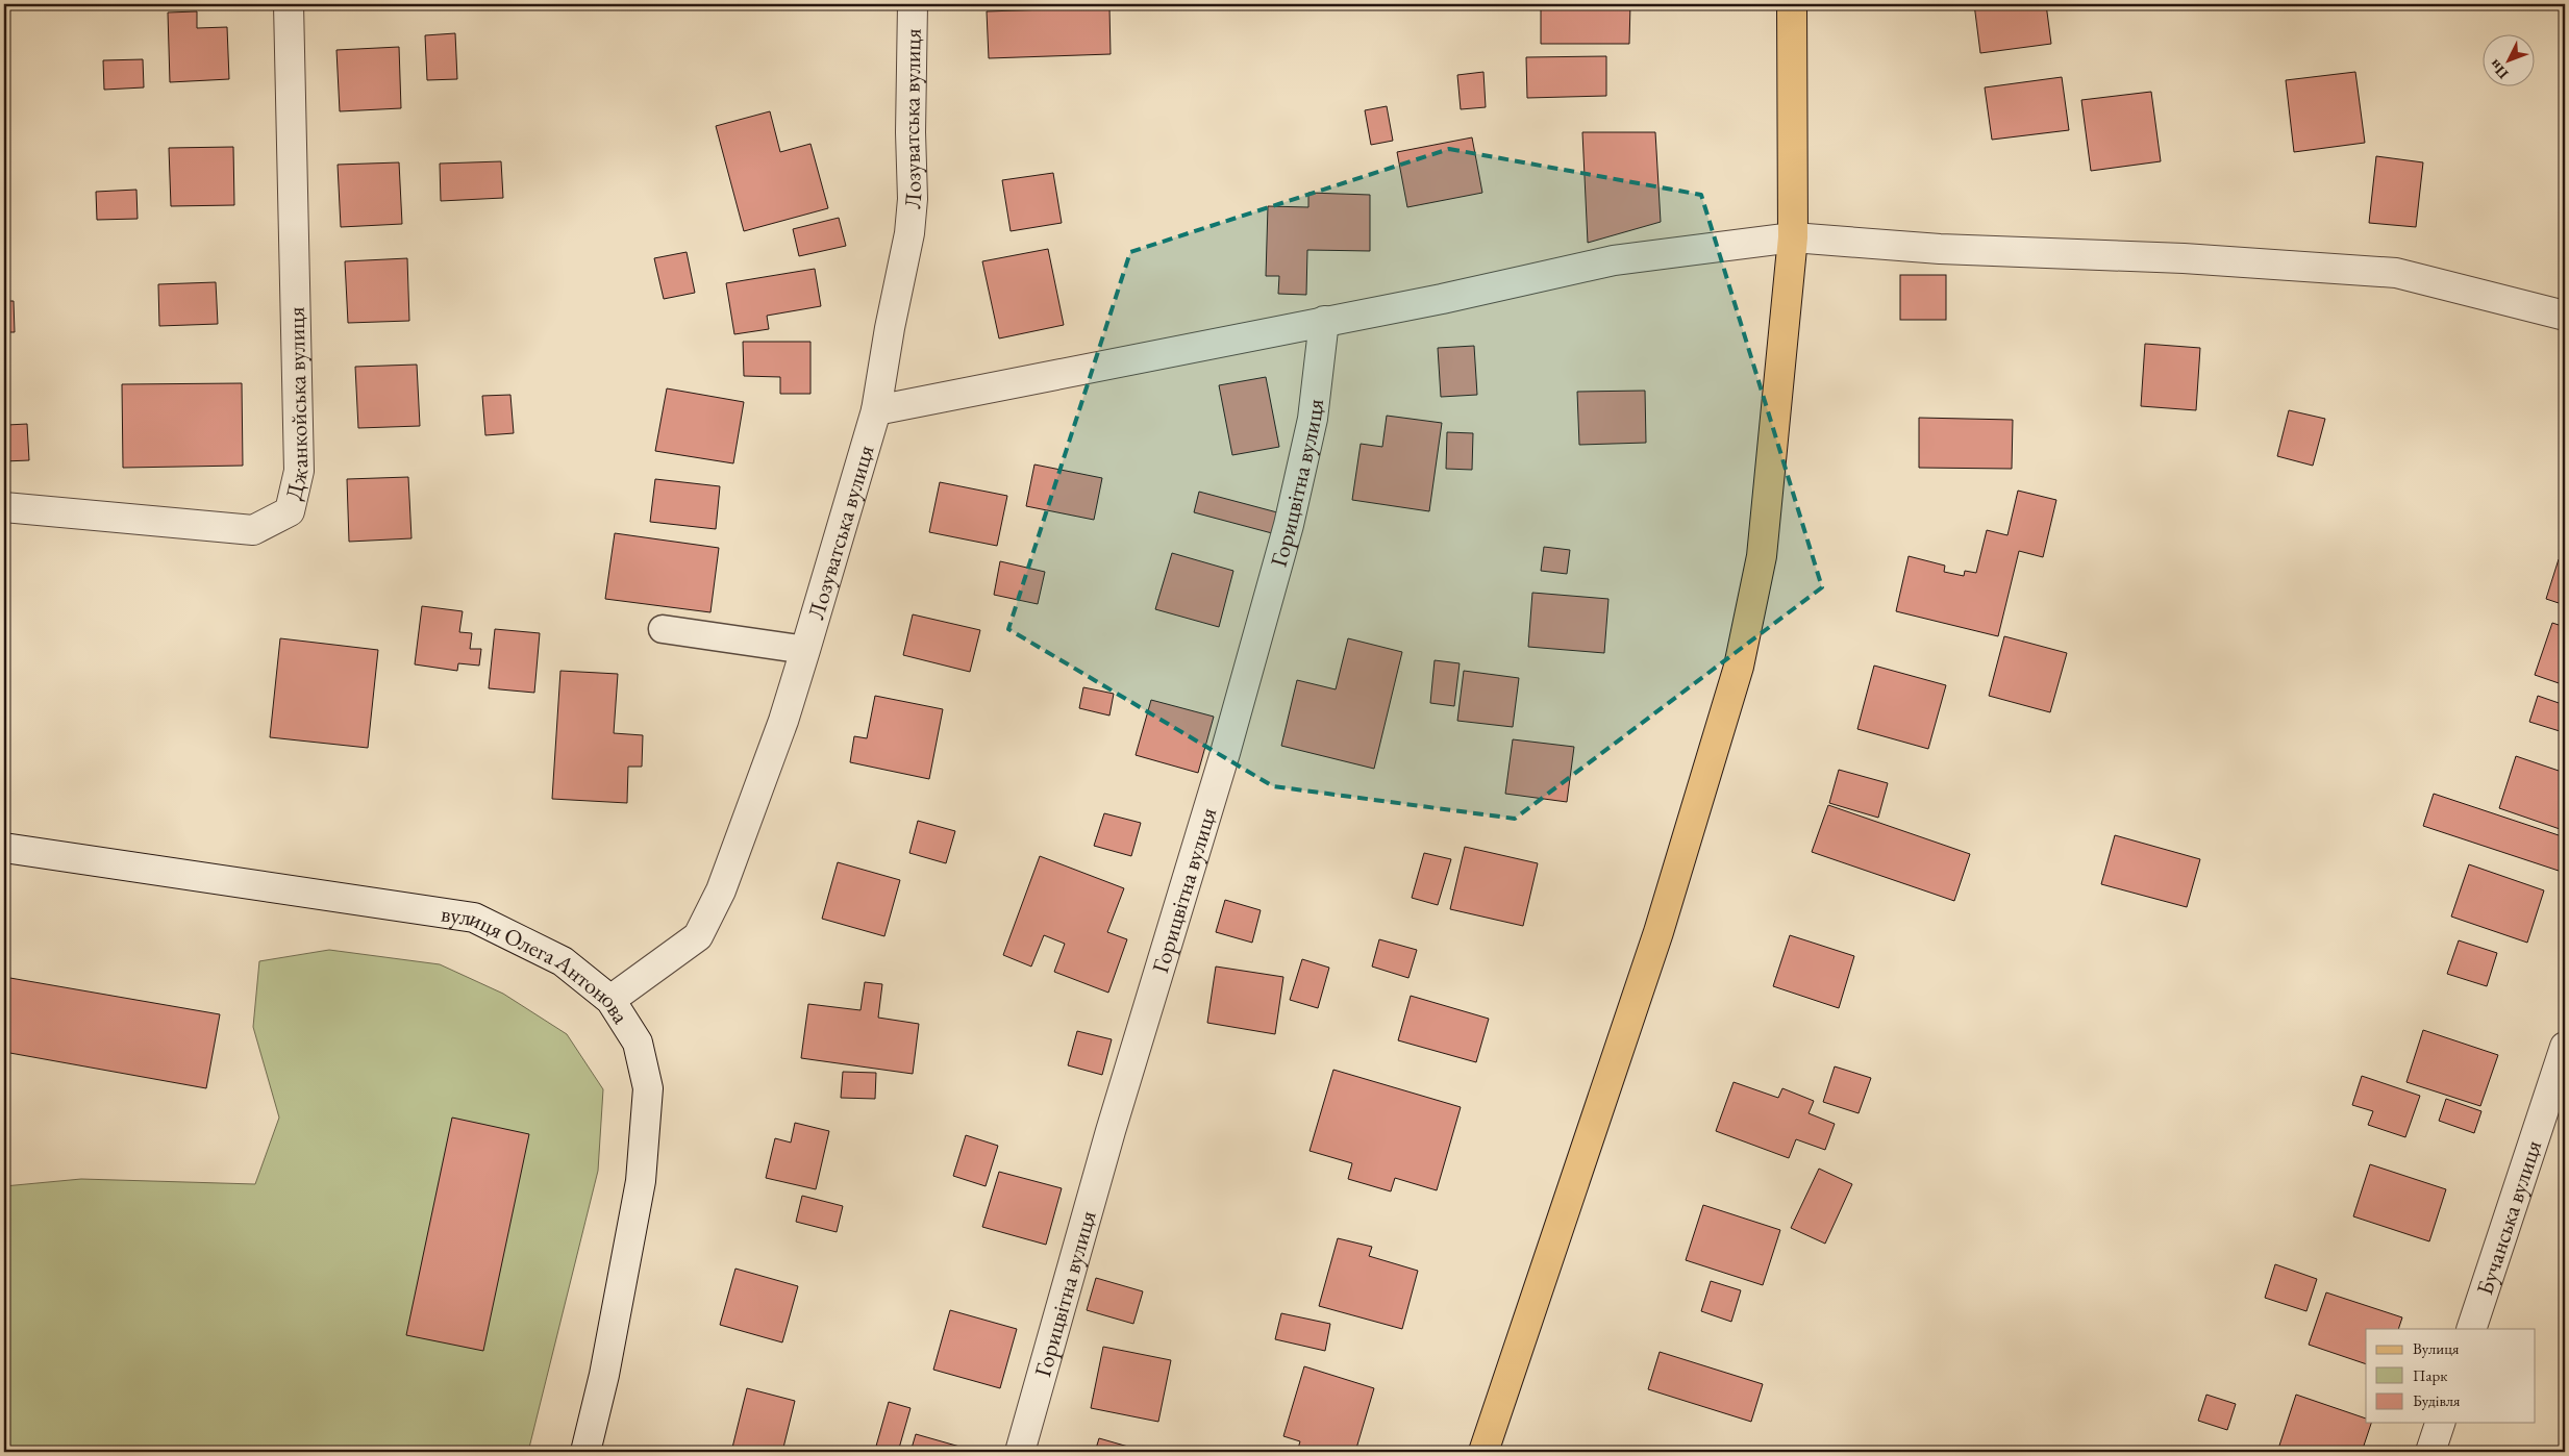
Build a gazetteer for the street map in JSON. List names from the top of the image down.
{
  "streets": {
    "street": [
      "Лозуватська вулиця",
      "Джанкойська вулиця",
      "Горицвітна вулиця",
      "вулиця Олега Антонова",
      "Бучанська вулиця"
    ]
  },
  "crossings": [
    ["Лозуватська вулиця", "вулиця Олега Антонова"]
  ],
  "legend": ["Вулиця", "Парк", "Будівля"],
  "north": "bottom left"
}
